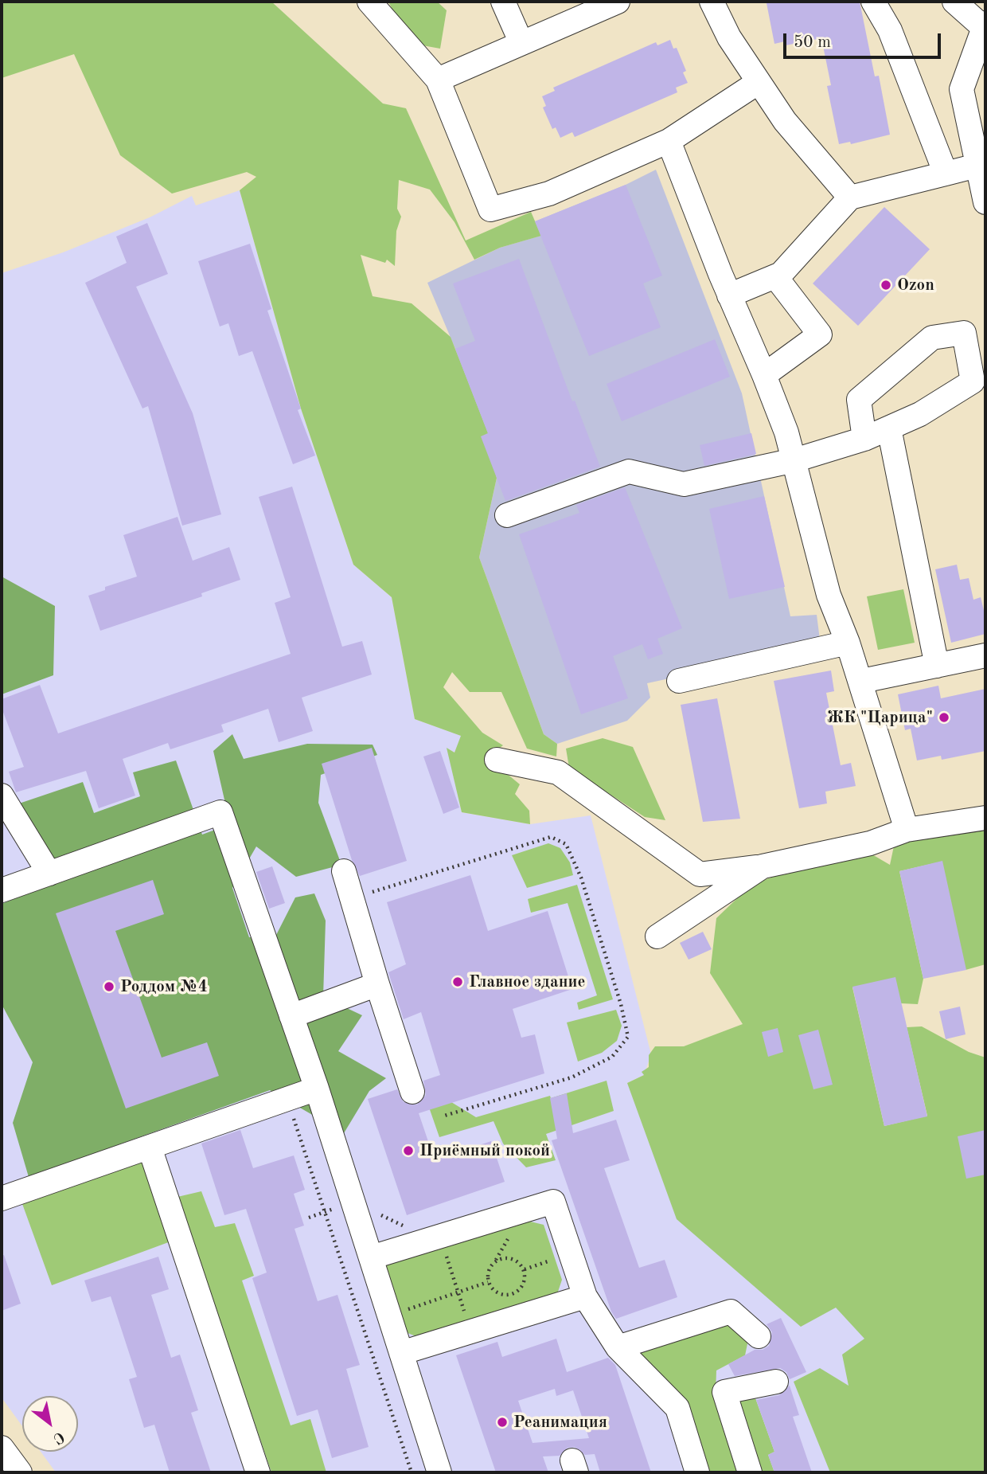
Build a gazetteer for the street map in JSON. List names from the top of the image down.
{
  "places": [
    "Ozon",
    "ЖК \"Царица\"",
    "Главное здание",
    "Роддом №4",
    "Приёмный покой",
    "Реанимация"
  ],
  "scale_bar": "50 m",
  "north": "bottom right"
}
